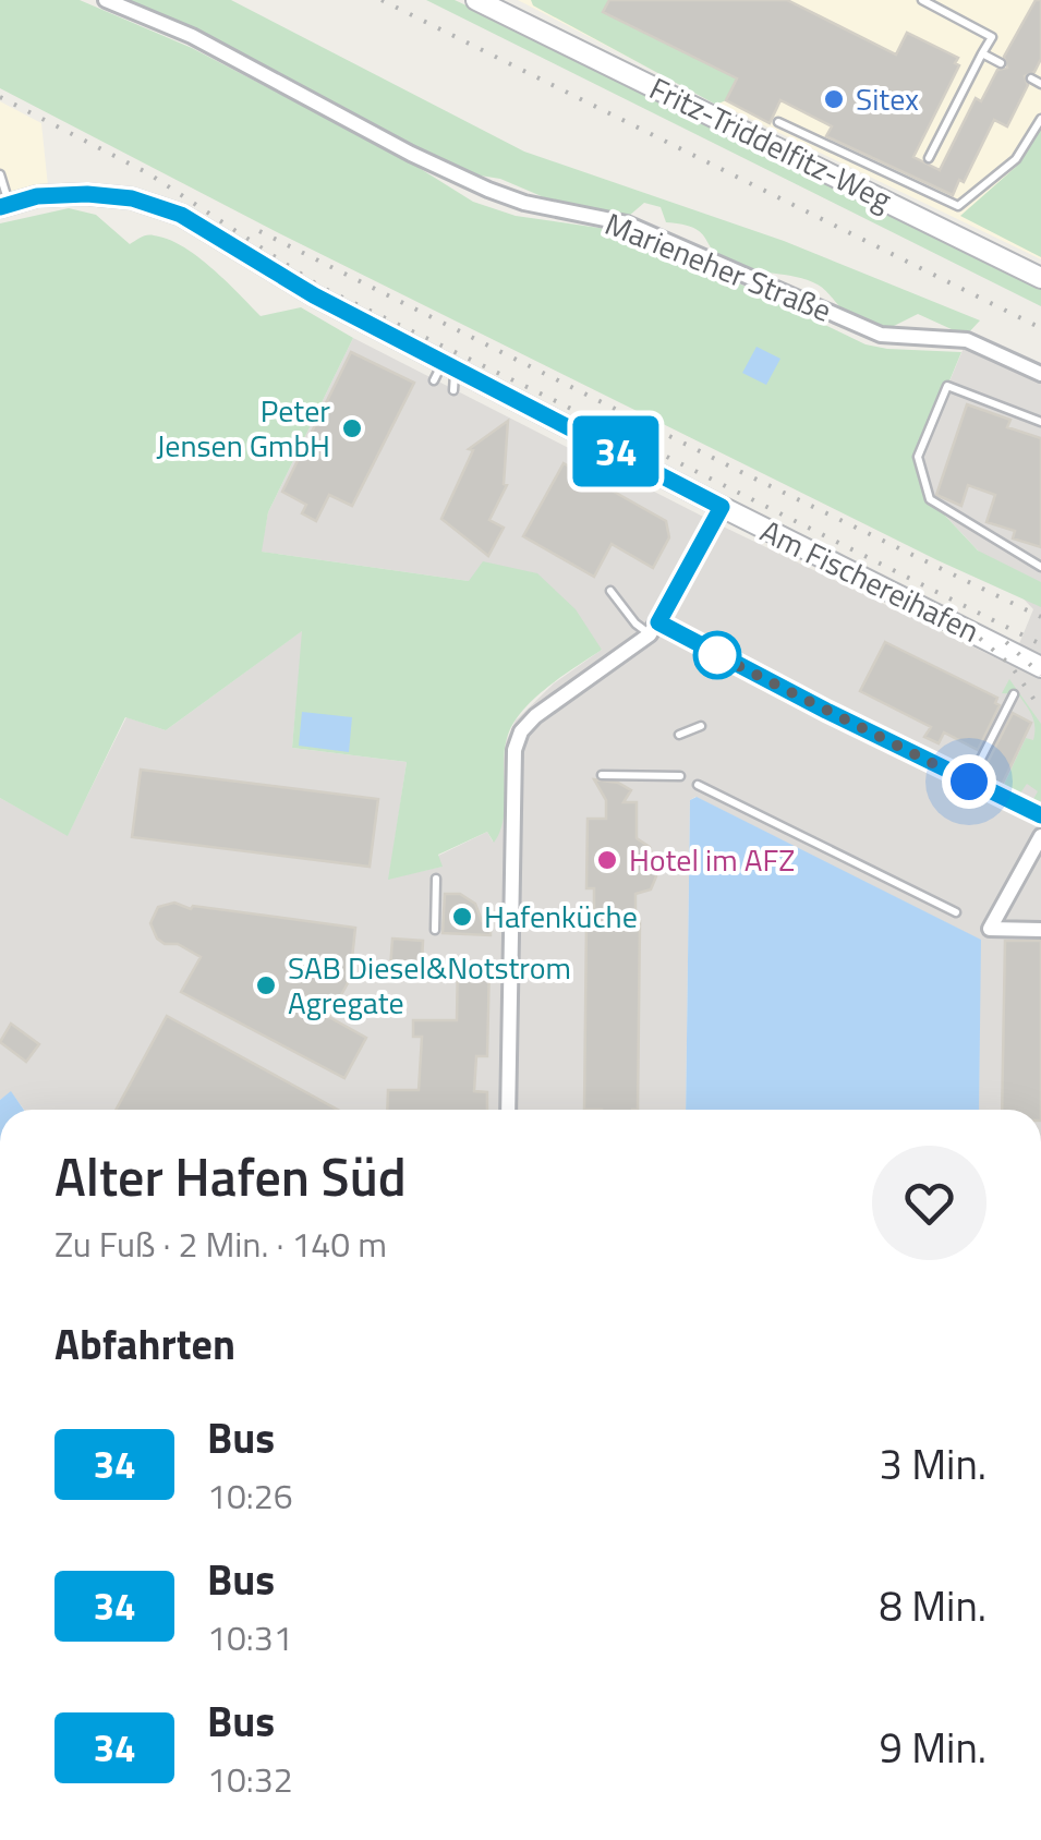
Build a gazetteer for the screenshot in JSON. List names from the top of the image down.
{
  "streets": {
    "street": ["Fritz-Triddelfitz-Weg", "Marieneher Straße", "Am Fischereihafen"]
  },
  "places": [
    "Sitex",
    "Peter Jensen GmbH",
    "Hotel im AFZ",
    "Hafenküche",
    "SAB Diesel&Notstrom Agregate"
  ],
  "lines": ["bus line 34"],
  "page": {
    "on_map": "34",
    "heading": [
      ["Alter Hafen Süd", "Zu Fuß · 2 Min. · 140 m"],
      "Abfahrten"
    ],
    "list": [
      {
        "mark": "34",
        "name": "Bus",
        "note": "10:26",
        "value": "3 Min."
      },
      {
        "mark": "34",
        "name": "Bus",
        "note": "10:31",
        "value": "8 Min."
      },
      {
        "mark": "34",
        "name": "Bus",
        "note": "10:32",
        "value": "9 Min."
      }
    ]
  }
}
